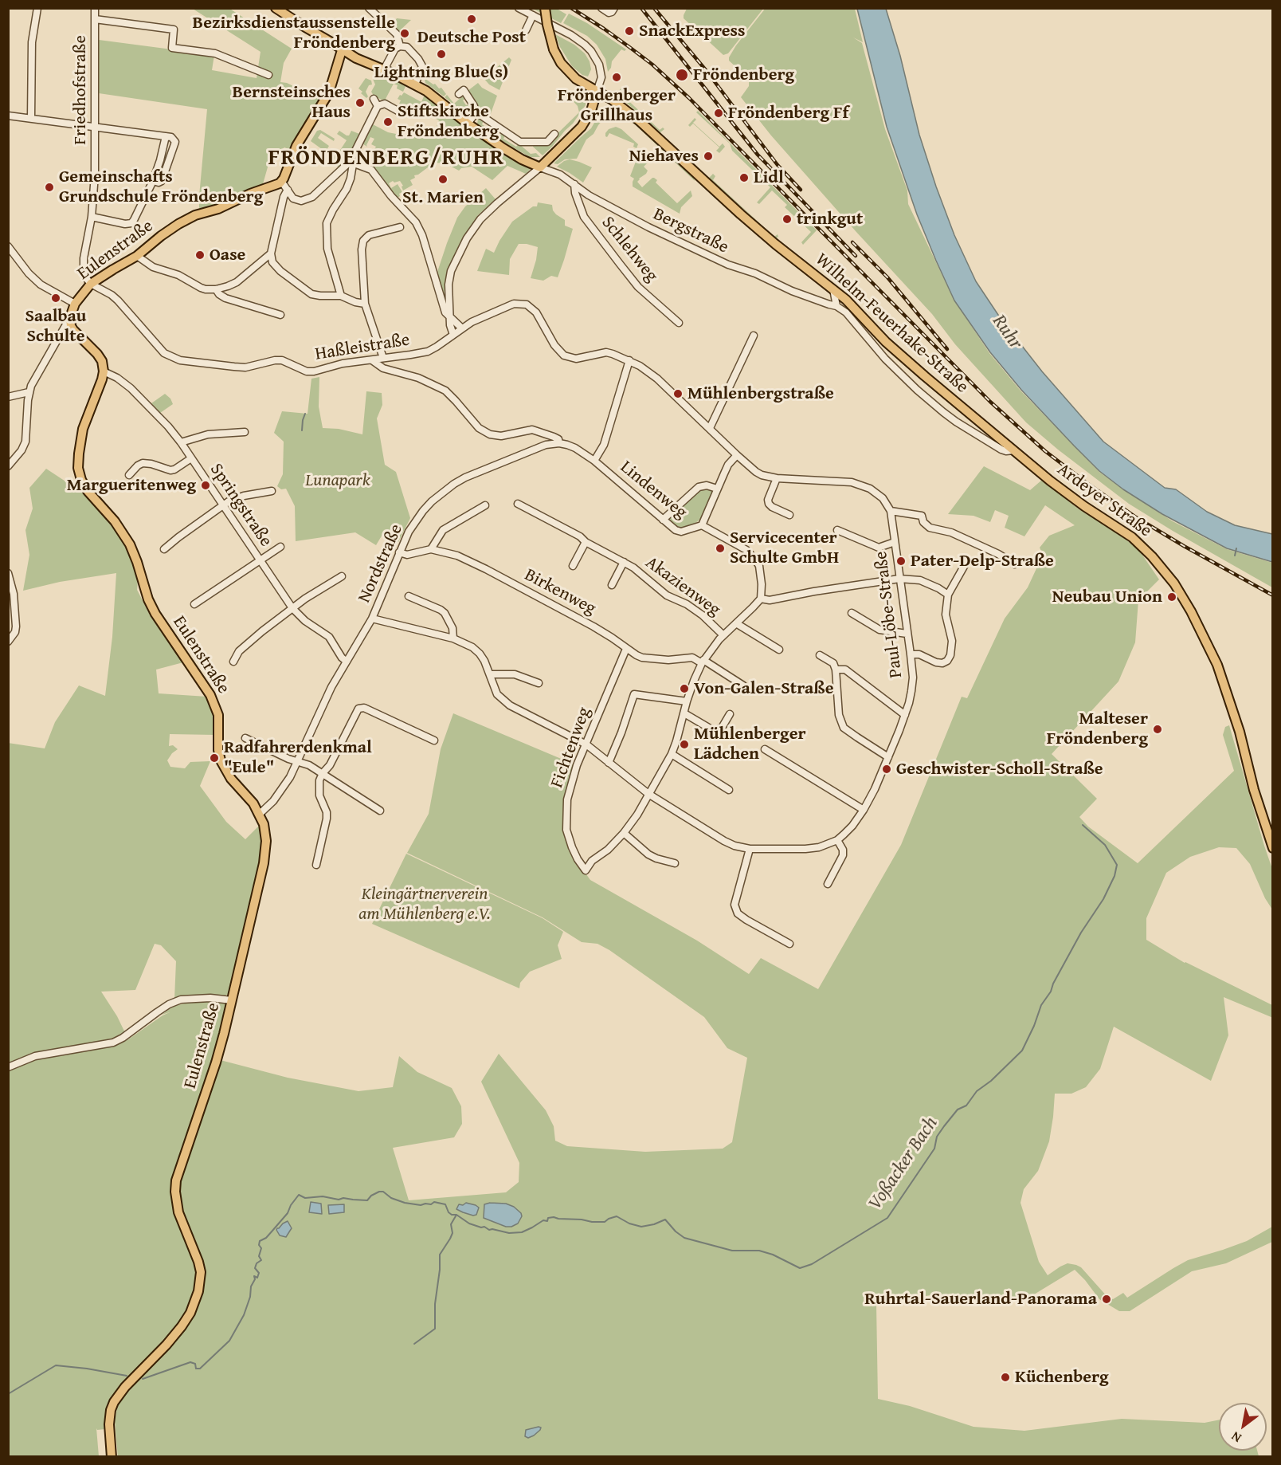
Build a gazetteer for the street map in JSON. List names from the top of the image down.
{
  "streets": {
    "main road": ["Eulenstraße", "Wilhelm-Feuerhake-Straße", "Ardeyer Straße"],
    "street": [
      "Friedhofstraße",
      "Bergstraße",
      "Schlehweg",
      "Haßleistraße",
      "Lindenweg",
      "Springstraße",
      "Nordstraße",
      "Akazienweg",
      "Birkenweg",
      "Paul-Löbe-Straße",
      "Fichtenweg"
    ]
  },
  "crossings": [
    ["Friedhofstraße", "Eulenstraße"],
    ["Friedhofstraße", "Haßleistraße"],
    ["Bergstraße", "Schlehweg"],
    ["Bergstraße", "Wilhelm-Feuerhake-Straße"],
    ["Bergstraße", "Ardeyer Straße"],
    ["Eulenstraße", "Haßleistraße"],
    ["Eulenstraße", "Springstraße"],
    ["Eulenstraße", "Nordstraße"],
    ["Wilhelm-Feuerhake-Straße", "Ardeyer Straße"],
    ["Springstraße", "Nordstraße"],
    ["Nordstraße", "Birkenweg"],
    ["Nordstraße", "Paul-Löbe-Straße"],
    ["Birkenweg", "Fichtenweg"],
    ["Paul-Löbe-Straße", "Fichtenweg"]
  ],
  "districts": ["FRÖNDENBERG/RUHR"],
  "water": ["Ruhr", "Voßacker Bach"],
  "parks": ["Lunapark", "Kleingärtnerverein am Mühlenberg e.V."],
  "places": [
    "Deutsche Post",
    "SnackExpress",
    "Bezirksdienstaussenstelle Fröndenberg",
    "Lightning Blue(s)",
    "Fröndenberg",
    "Fröndenberger Grillhaus",
    "Bernsteinsches Haus",
    "Fröndenberg Ff",
    "Stiftskirche Fröndenberg",
    "Niehaves",
    "Lidl",
    "St. Marien",
    "Gemeinschafts Grundschule Fröndenberg",
    "trinkgut",
    "Oase",
    "Saalbau Schulte",
    "Mühlenbergstraße",
    "Margueritenweg",
    "Servicecenter Schulte GmbH",
    "Pater-Delp-Straße",
    "Neubau Union",
    "Von-Galen-Straße",
    "Malteser Fröndenberg",
    "Mühlenberger Lädchen",
    "Radfahrerdenkmal \"Eule\"",
    "Geschwister-Scholl-Straße",
    "Ruhrtal-Sauerland-Panorama",
    "Küchenberg"
  ],
  "north": "bottom left"
}
